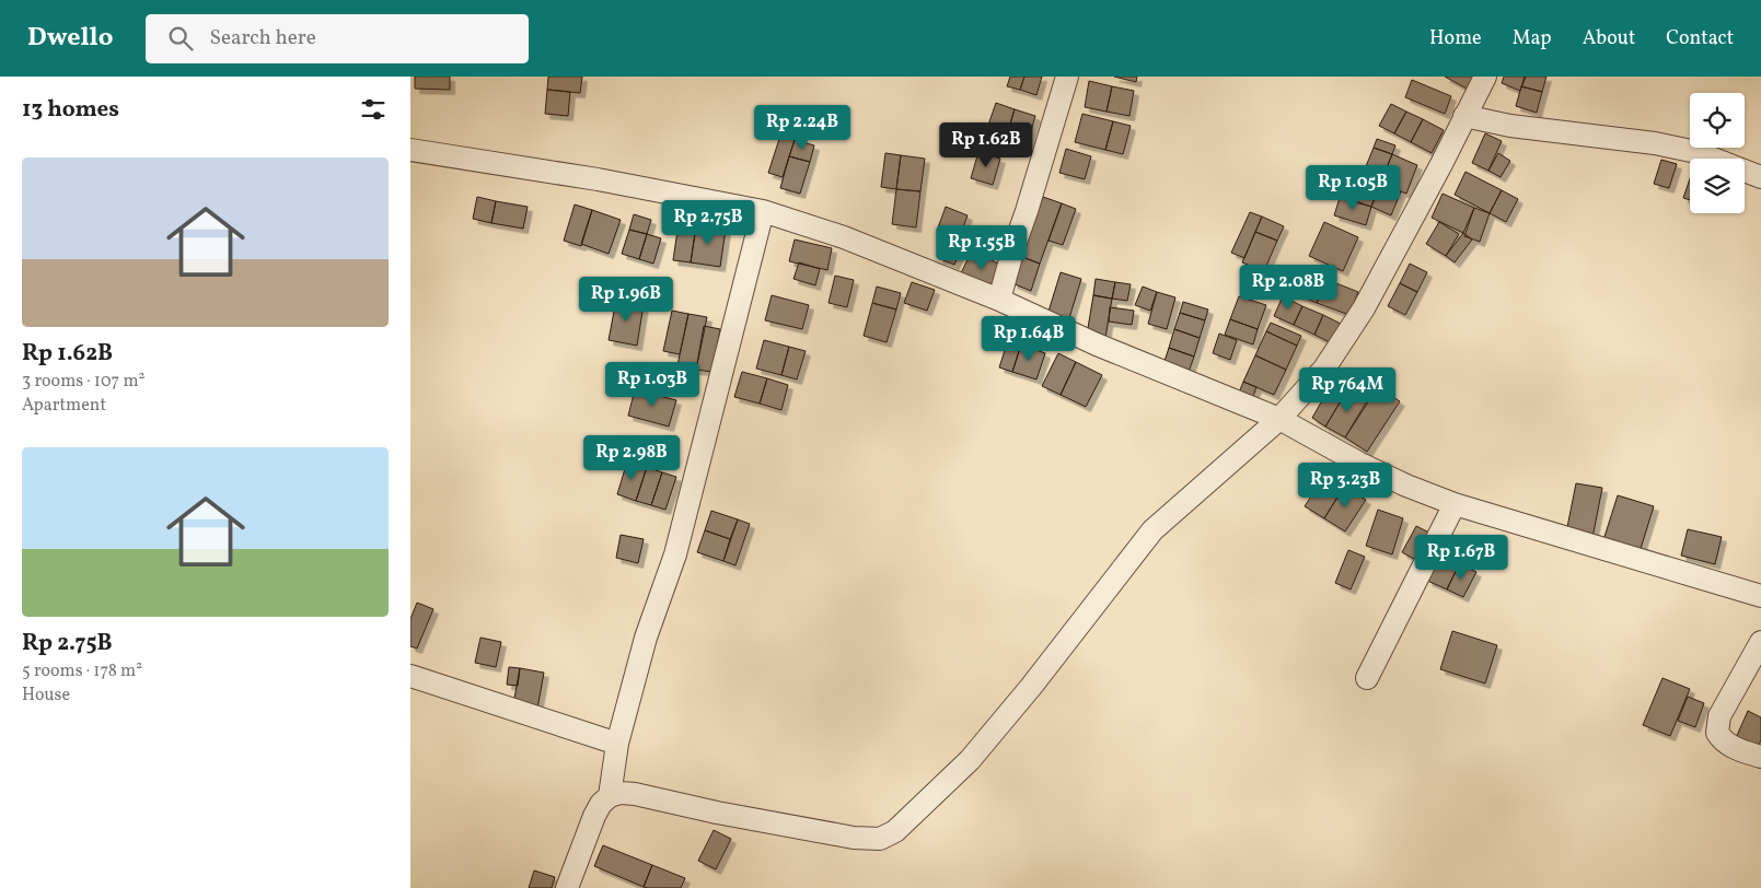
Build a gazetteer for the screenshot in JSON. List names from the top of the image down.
{
  "page": {
    "header": "Dwello",
    "search": "Search here",
    "nav": [
      "Home",
      "Map",
      "About",
      "Contact"
    ],
    "heading": "13 homes",
    "price": [
      "Rp 2.24B",
      "Rp 1.62B",
      "Rp 1.05B",
      "Rp 2.75B",
      "Rp 1.55B",
      "Rp 2.08B",
      "Rp 1.96B",
      "Rp 1.64B",
      "Rp 1.03B",
      "Rp 764M",
      "Rp 2.98B",
      "Rp 3.23B",
      "Rp 1.67B"
    ],
    "list": [
      {
        "name": "Rp 1.62B",
        "note": "3 rooms · 107 m² · Apartment"
      },
      {
        "name": "Rp 2.75B",
        "note": "5 rooms · 178 m² · House"
      }
    ]
  }
}
